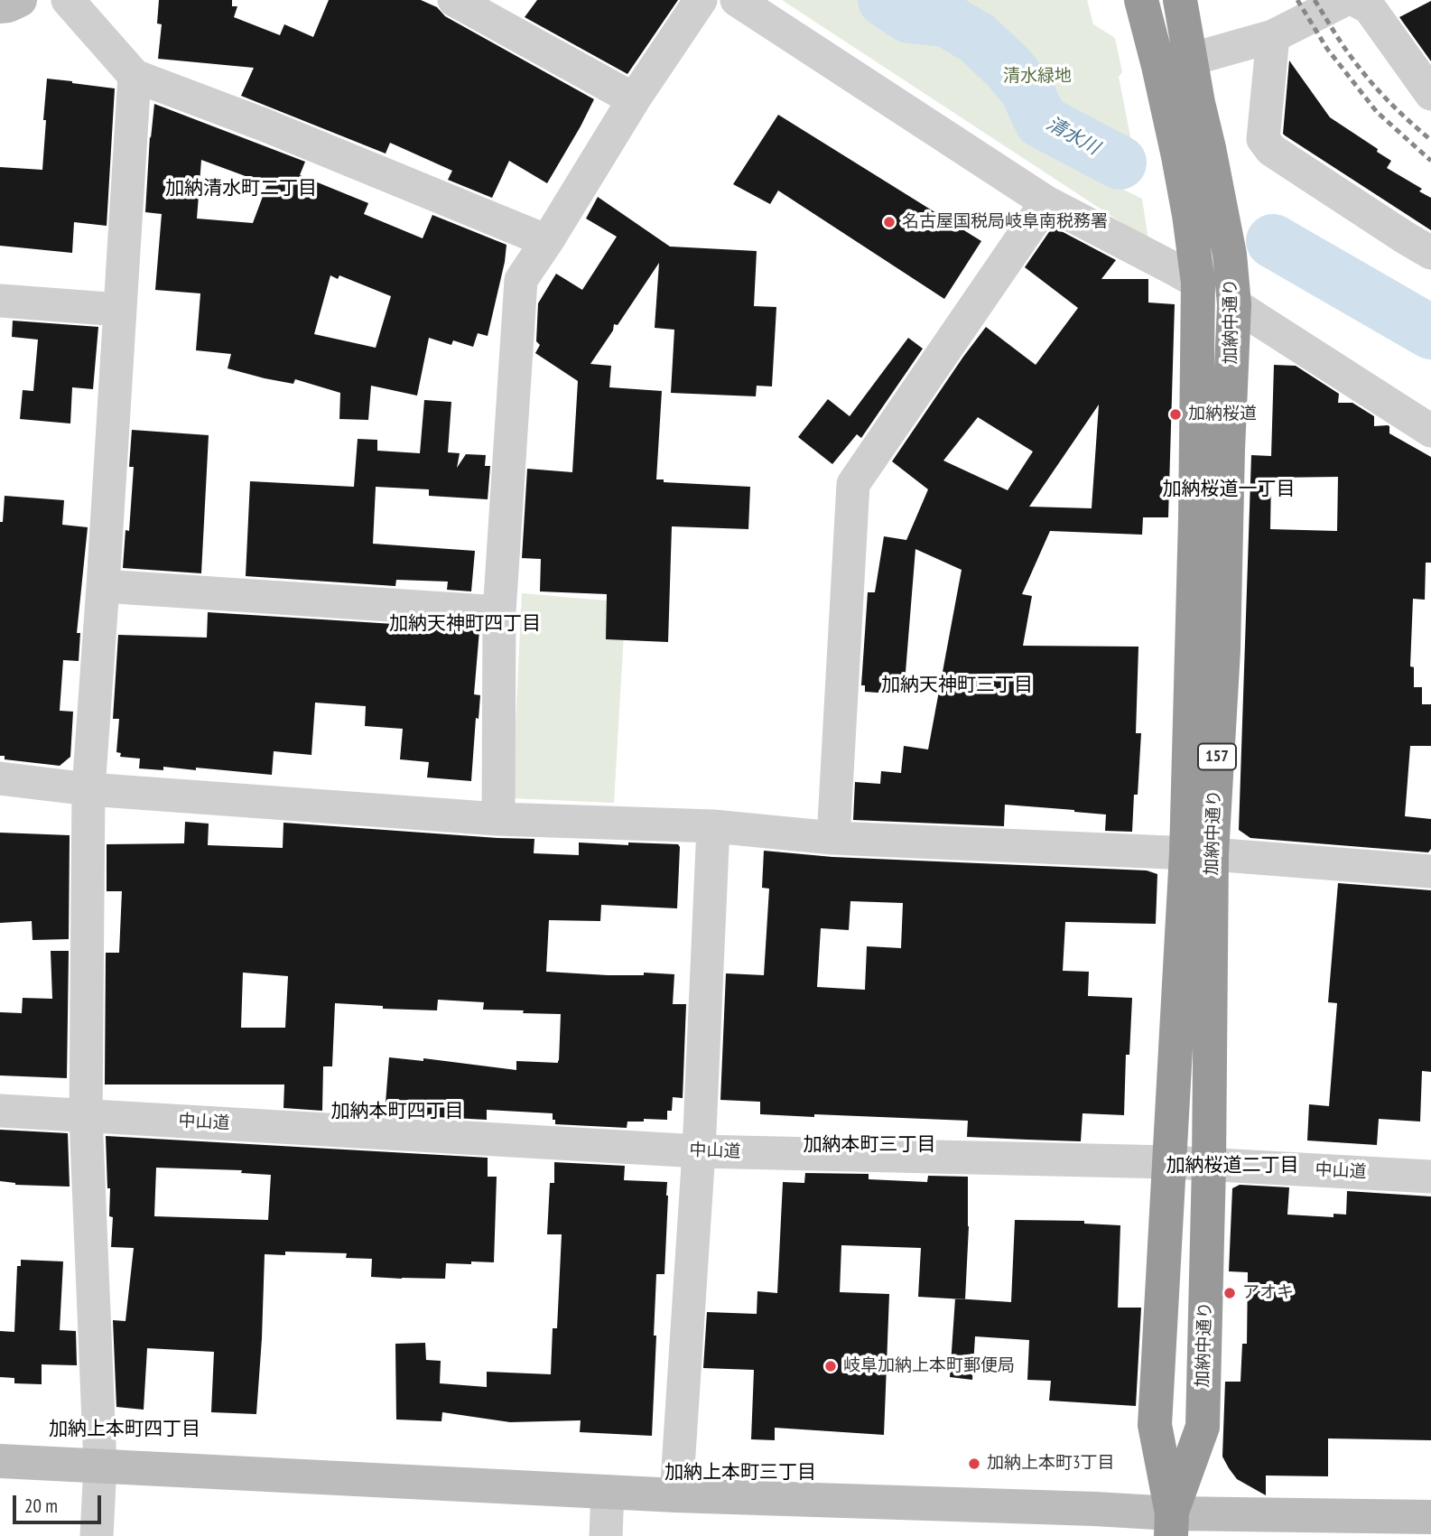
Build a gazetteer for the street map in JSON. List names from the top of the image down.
{
  "streets": {
    "highway": ["加納中通り", "157"],
    "street": ["中山道"]
  },
  "crossings": [
    ["加納中通り", "中山道"]
  ],
  "districts": [
    "加納清水町二丁目",
    "加納桜道一丁目",
    "加納天神町四丁目",
    "加納天神町三丁目",
    "加納本町四丁目",
    "加納本町三丁目",
    "加納桜道二丁目",
    "加納上本町四丁目",
    "加納上本町三丁目"
  ],
  "water": ["清水川"],
  "parks": ["清水緑地"],
  "places": [
    "名古屋国税局岐阜南税務署",
    "加納桜道",
    "アオキ",
    "岐阜加納上本町郵便局",
    "加納上本町3丁目"
  ],
  "scale_bar": "20 m"
}
